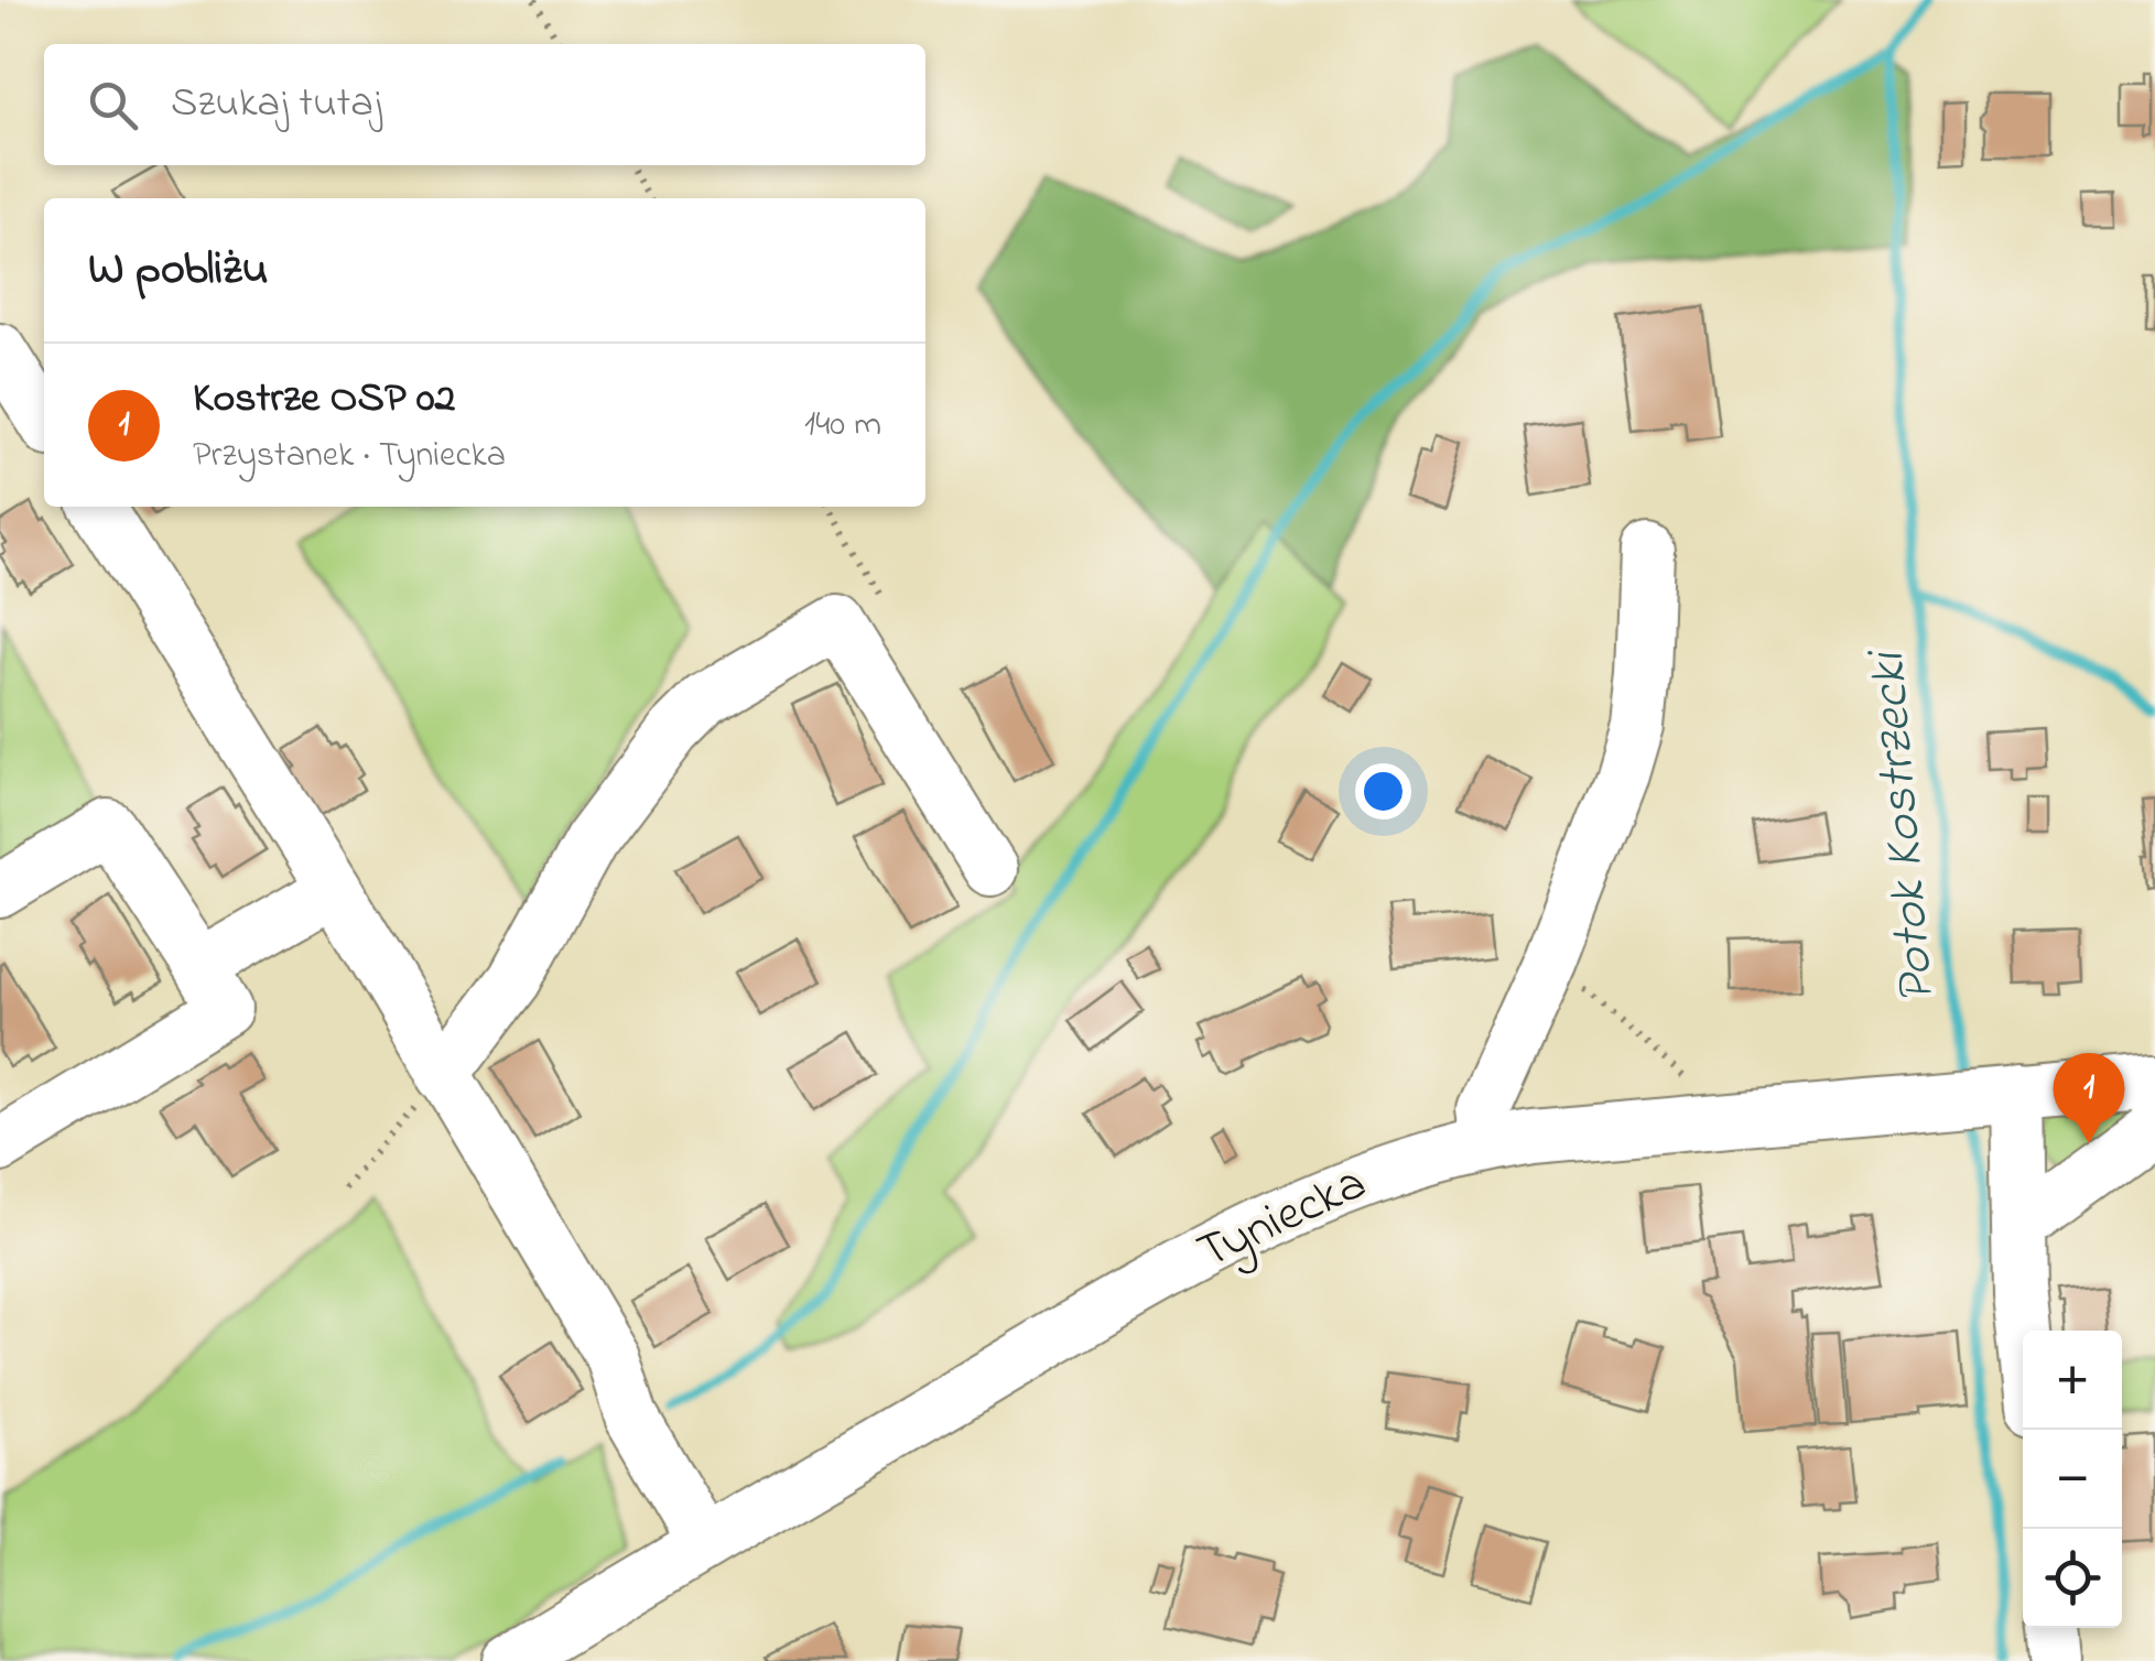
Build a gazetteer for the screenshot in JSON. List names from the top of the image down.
{
  "streets": {
    "street": ["Tyniecka"]
  },
  "water": ["Potok Kostrzecki"],
  "page": {
    "search": "Szukaj tutaj",
    "heading": "W pobliżu",
    "list": [
      {
        "mark": "1",
        "name": "Kostrze OSP 02",
        "note": "Przystanek · Tyniecka",
        "value": "140 m"
      }
    ],
    "pins": "1",
    "map_buttons": ["+", "−"]
  }
}
